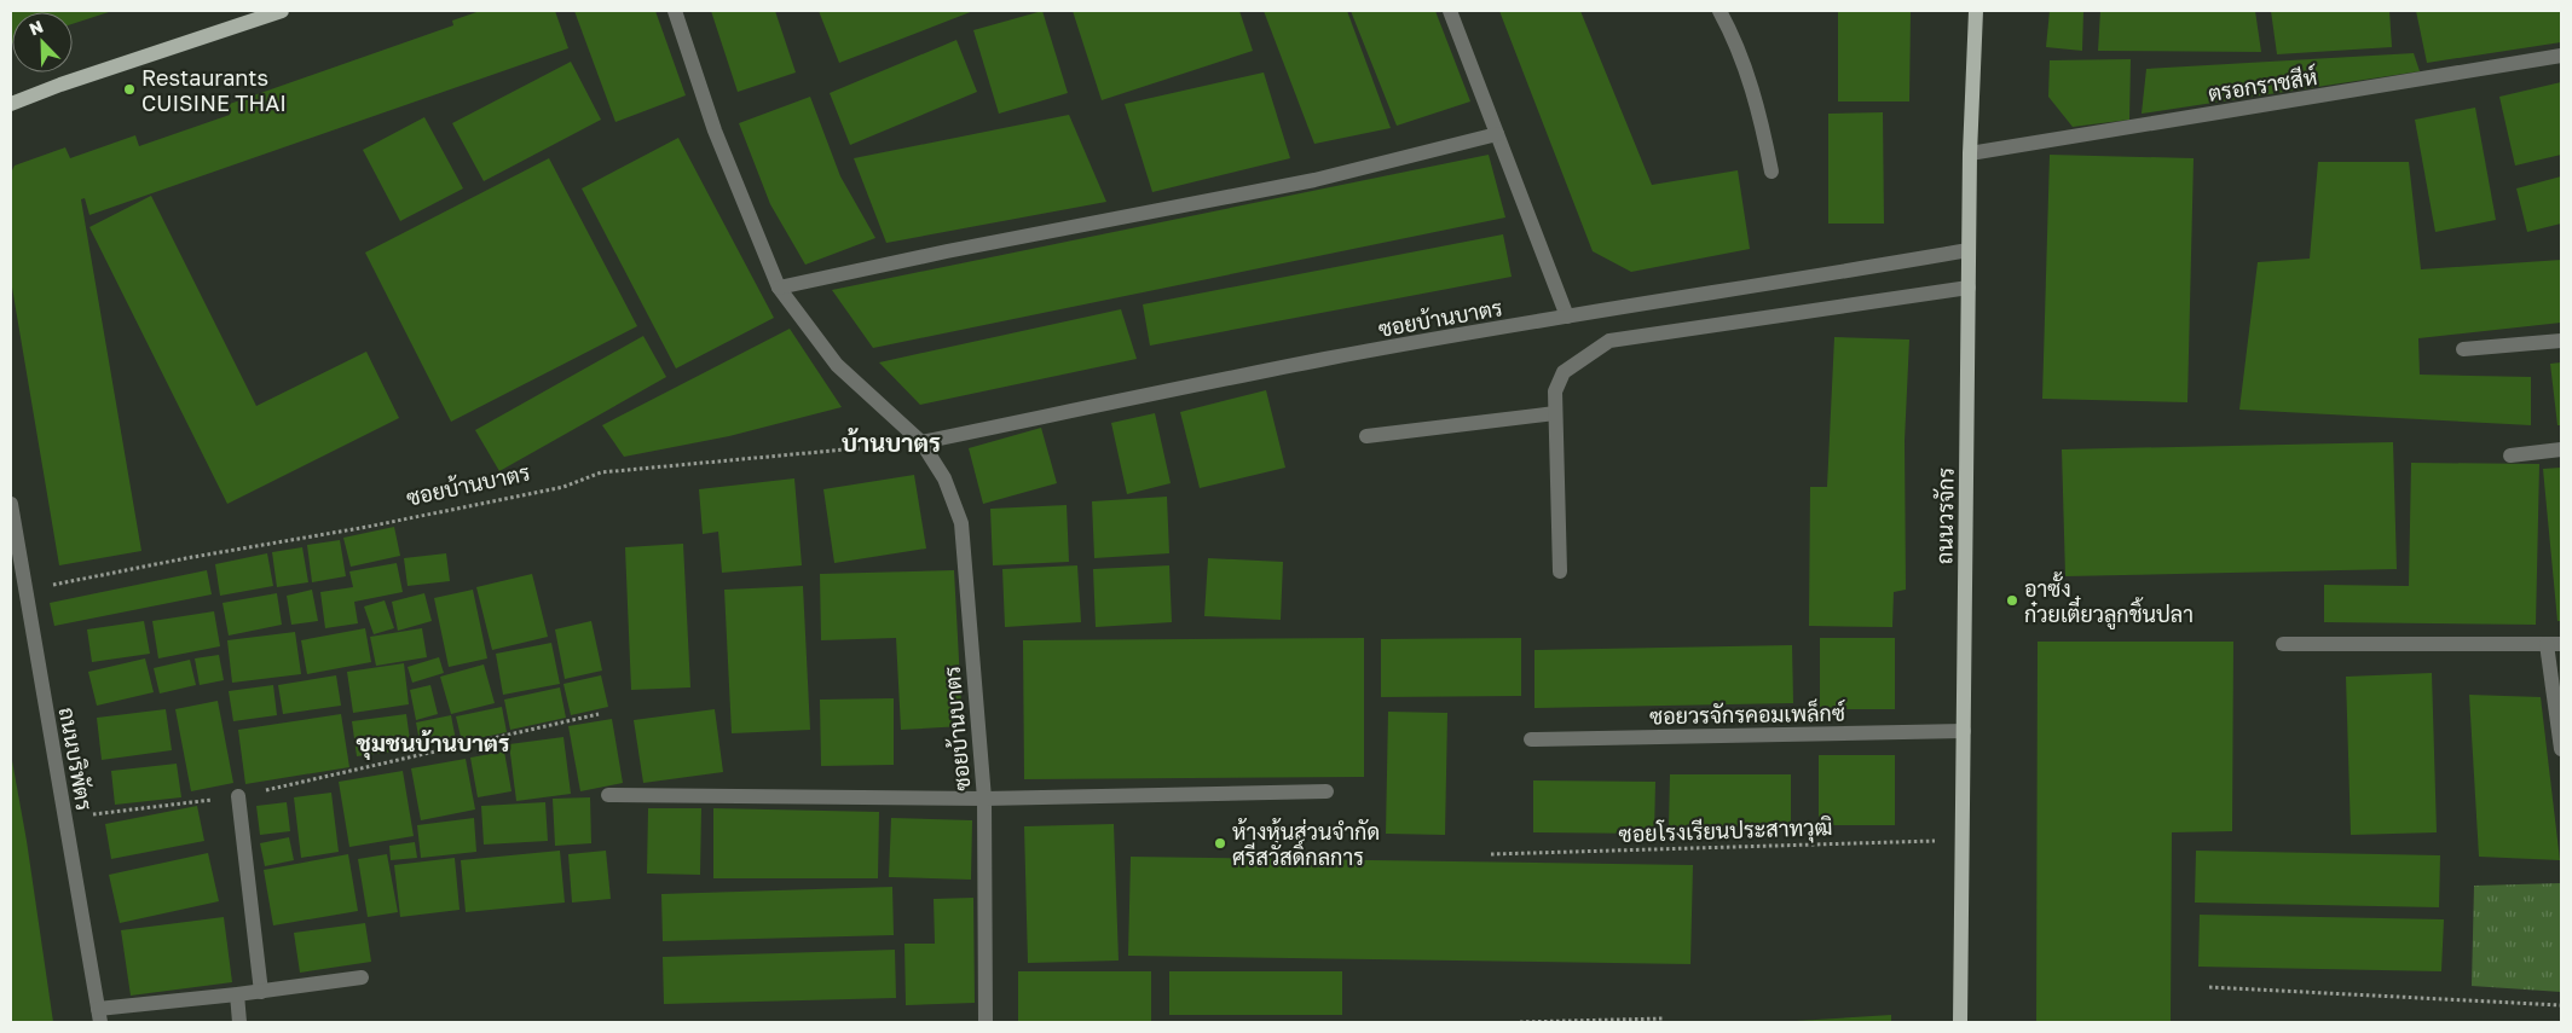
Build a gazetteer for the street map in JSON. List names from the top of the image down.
{
  "streets": {
    "main road": ["ถนนวรจักร"],
    "street": [
      "ตรอกราชสีห์",
      "ซอยบ้านบาตร",
      "ซอยวรจักรคอมเพล็กซ์",
      "ถนนบริพัตร"
    ],
    "path": ["ซอยโรงเรียนประสาทวุฒิ"]
  },
  "crossings": [
    ["ตรอกราชสีห์", "ถนนวรจักร"],
    ["ซอยบ้านบาตร", "ถนนวรจักร"],
    ["ซอยบ้านบาตร", "ถนนบริพัตร"],
    ["ถนนวรจักร", "ซอยวรจักรคอมเพล็กซ์"],
    ["ถนนวรจักร", "ซอยโรงเรียนประสาทวุฒิ"]
  ],
  "districts": ["บ้านบาตร", "ชุมชนบ้านบาตร"],
  "places": ["Restaurants CUISINE THAI", "อาซั้ง ก๋วยเตี๋ยวลูกชิ้นปลา", "ห้างหุ้นส่วนจำกัด ศรีสวัสดิ์กลการ"],
  "north": "top left"
}
